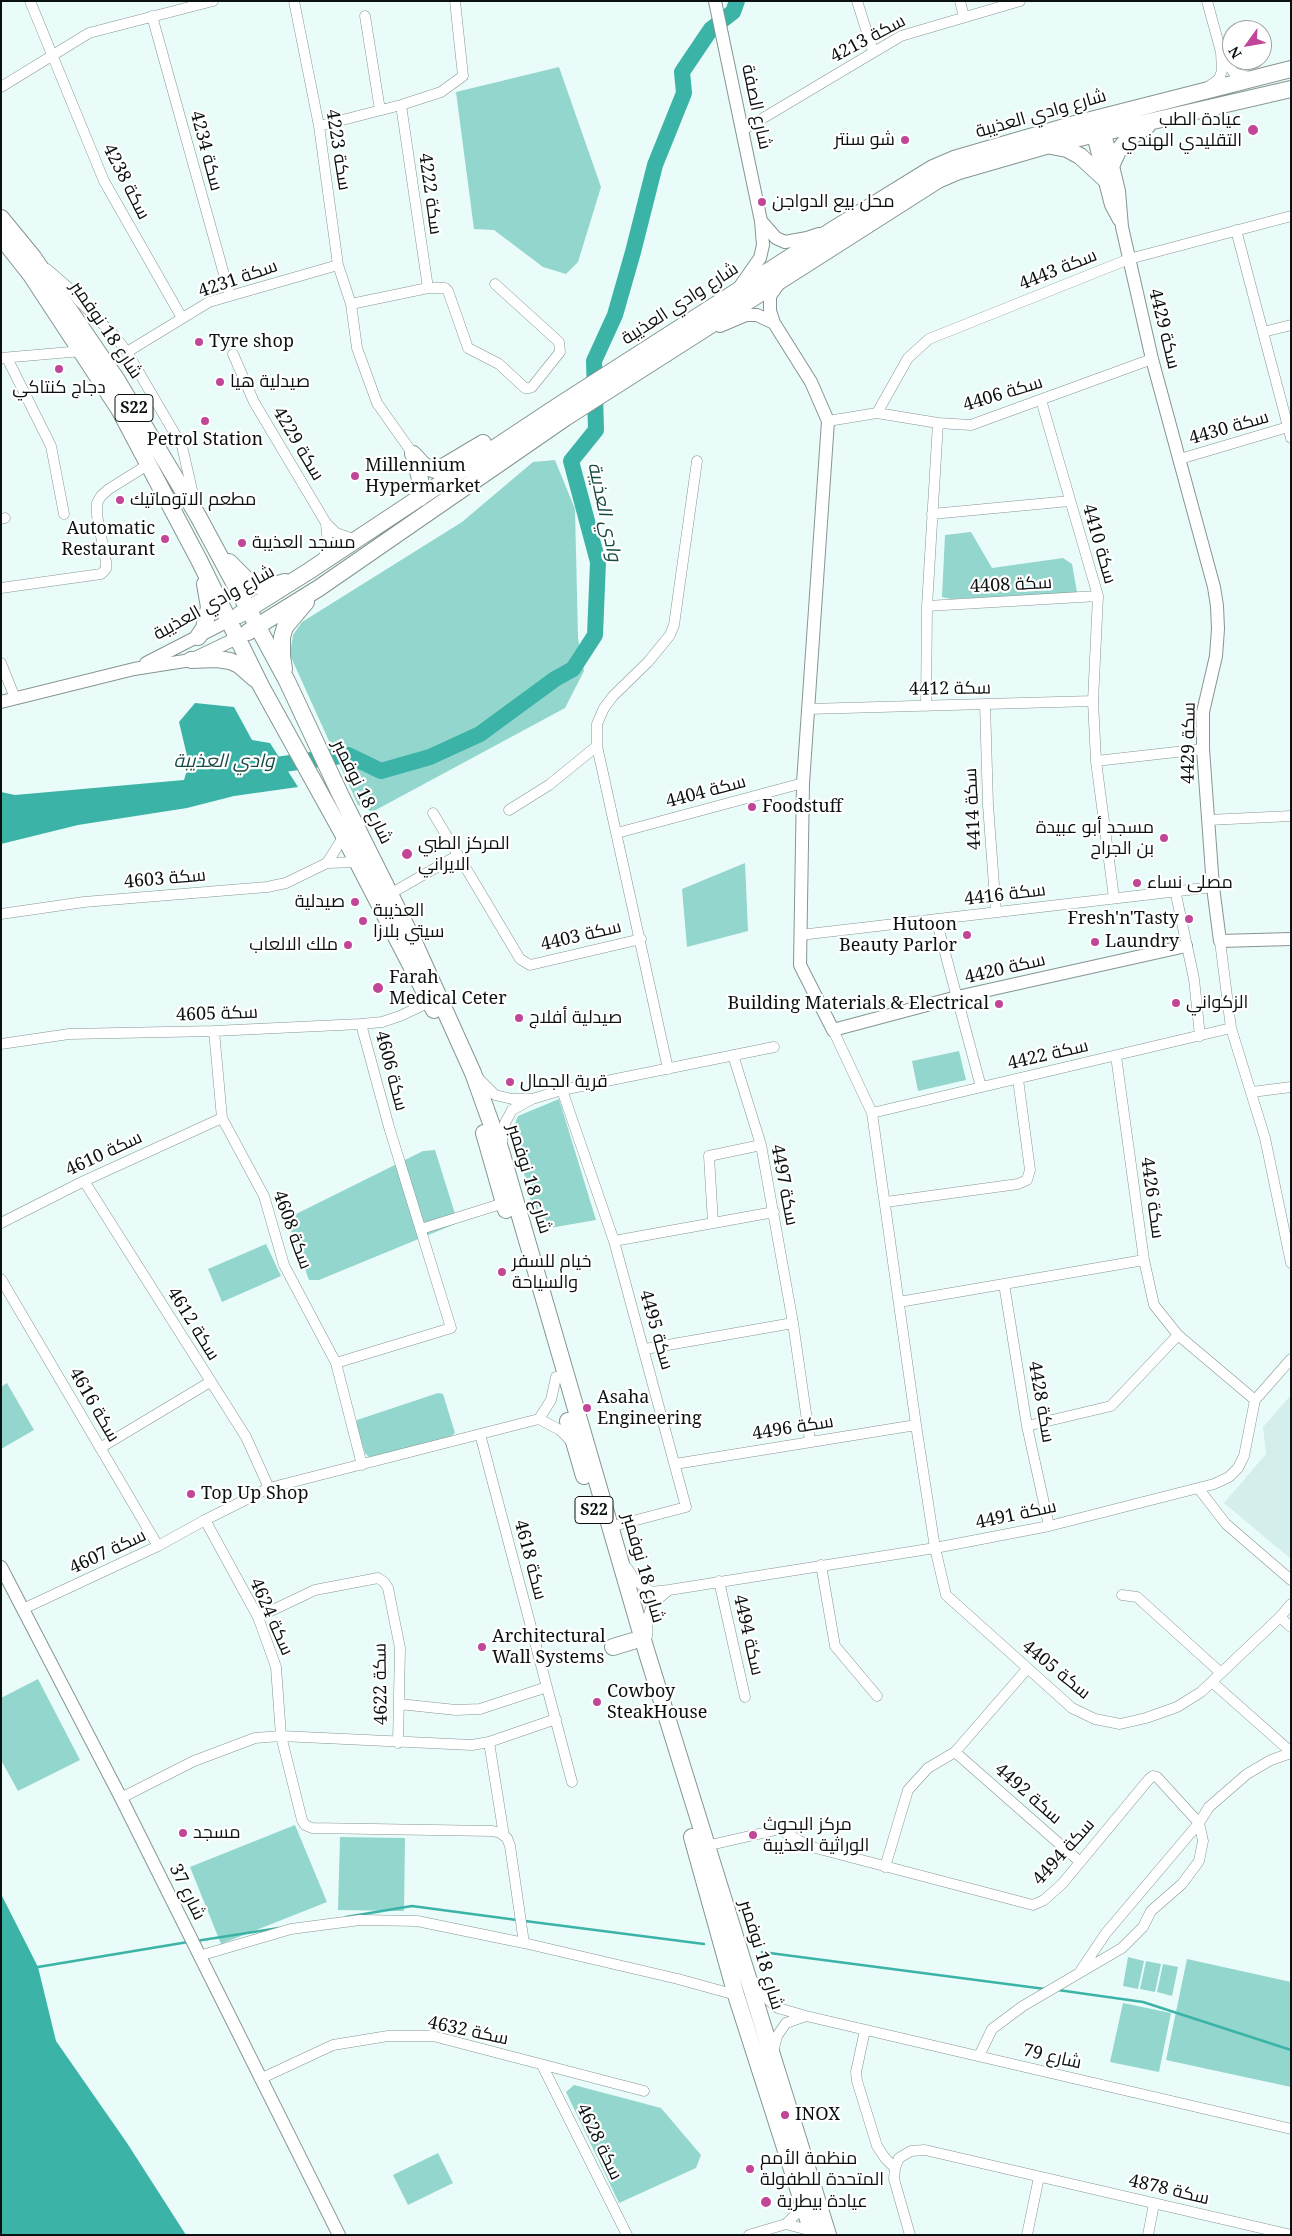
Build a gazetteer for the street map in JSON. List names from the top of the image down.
{
  "streets": {
    "main road": ["شارع وادي العذيبة", "شارع 18 نوفمبر", "S22"],
    "street": [
      "سكة 4213",
      "شارع الصفة",
      "سكة 4223",
      "سكة 4234",
      "سكة 4238",
      "سكة 4222",
      "سكة 4443",
      "سكة 4231",
      "سكة 4429",
      "سكة 4406",
      "سكة 4430",
      "سكة 4229",
      "سكة 4410",
      "سكة 4408",
      "سكة 4412",
      "سكة 4404",
      "سكة 4414",
      "سكة 4603",
      "سكة 4416",
      "سكة 4403",
      "سكة 4420",
      "سكة 4605",
      "سكة 4422",
      "سكة 4606",
      "سكة 4610",
      "سكة 4497",
      "سكة 4426",
      "سكة 4608",
      "سكة 4612",
      "سكة 4495",
      "سكة 4428",
      "سكة 4616",
      "سكة 4496",
      "سكة 4491",
      "سكة 4607",
      "سكة 4618",
      "سكة 4624",
      "سكة 4494",
      "سكة 4405",
      "سكة 4622",
      "سكة 4492",
      "شارع 37",
      "سكة 4632",
      "79 شارع",
      "سكة 4628",
      "سكة 4878"
    ]
  },
  "crossings": [
    ["سكة 4213", "شارع الصفة"],
    ["شارع الصفة", "شارع وادي العذيبة"],
    ["شارع وادي العذيبة", "سكة 4429"],
    ["شارع وادي العذيبة", "شارع 18 نوفمبر"],
    ["شارع وادي العذيبة", "سكة 4229"],
    ["سكة 4223", "سكة 4231"],
    ["سكة 4234", "سكة 4231"],
    ["سكة 4238", "سكة 4231"],
    ["سكة 4443", "سكة 4429"],
    ["سكة 4443", "سكة 4406"],
    ["سكة 4443", "سكة 4430"],
    ["سكة 4429", "سكة 4406"],
    ["سكة 4429", "سكة 4430"],
    ["سكة 4429", "سكة 4416"],
    ["سكة 4429", "سكة 4422"],
    ["شارع 18 نوفمبر", "سكة 4603"],
    ["شارع 18 نوفمبر", "سكة 4605"],
    ["شارع 18 نوفمبر", "سكة 4495"],
    ["شارع 18 نوفمبر", "سكة 4491"],
    ["شارع 18 نوفمبر", "سكة 4494"],
    ["شارع 18 نوفمبر", "79 شارع"],
    ["سكة 4406", "سكة 4410"],
    ["سكة 4410", "سكة 4408"],
    ["سكة 4410", "سكة 4412"],
    ["سكة 4410", "سكة 4416"],
    ["سكة 4412", "سكة 4414"],
    ["سكة 4414", "سكة 4416"],
    ["سكة 4420", "سكة 4405"],
    ["سكة 4605", "سكة 4606"],
    ["سكة 4605", "سكة 4608"],
    ["سكة 4422", "سكة 4426"],
    ["سكة 4422", "سكة 4405"],
    ["سكة 4606", "سكة 4608"],
    ["سكة 4610", "سكة 4608"],
    ["سكة 4610", "سكة 4612"],
    ["سكة 4497", "سكة 4496"],
    ["سكة 4426", "سكة 4491"],
    ["سكة 4495", "سكة 4496"],
    ["سكة 4428", "سكة 4491"],
    ["سكة 4616", "سكة 4607"],
    ["سكة 4496", "سكة 4405"],
    ["سكة 4491", "سكة 4494"],
    ["سكة 4491", "سكة 4405"],
    ["سكة 4607", "سكة 4624"],
    ["سكة 4607", "شارع 37"],
    ["سكة 4624", "سكة 4622"],
    ["سكة 4494", "سكة 4492"],
    ["شارع 37", "سكة 4632"],
    ["سكة 4632", "سكة 4628"]
  ],
  "water": ["وادي العذيبة"],
  "places": [
    "عيادة الطب التقليدي الهندي",
    "شو سنتر",
    "محل بيع الدواجن",
    "Tyre shop",
    "دجاج كنتاكي",
    "صيدلية هيا",
    "Petrol Station",
    "Millennium Hypermarket",
    "مطعم الاتوماتيك",
    "Automatic Restaurant",
    "مسجد العذيبة",
    "Foodstuff",
    "مسجد أبو عبيدة بن الجراح",
    "المركز الطبي الايراني",
    "مصلى نساء",
    "صيدلية",
    "Fresh'n'Tasty",
    "العذيبة سيتي بلازا",
    "Hutoon Beauty Parlor",
    "Laundry",
    "ملك الالعاب",
    "Farah Medical Ceter",
    "الزكواني",
    "Building Materials & Electrical",
    "صيدلية أفلاج",
    "قرية الجمال",
    "خيام للسفر والسياحة",
    "Asaha Engineering",
    "Top Up Shop",
    "Architectural Wall Systems",
    "Cowboy SteakHouse",
    "مسجد",
    "مركز البحوث الوراثية العذيبة",
    "INOX",
    "منظمة الأمم المتحدة للطفولة",
    "عيادة بيطرية"
  ],
  "north": "bottom left"
}
